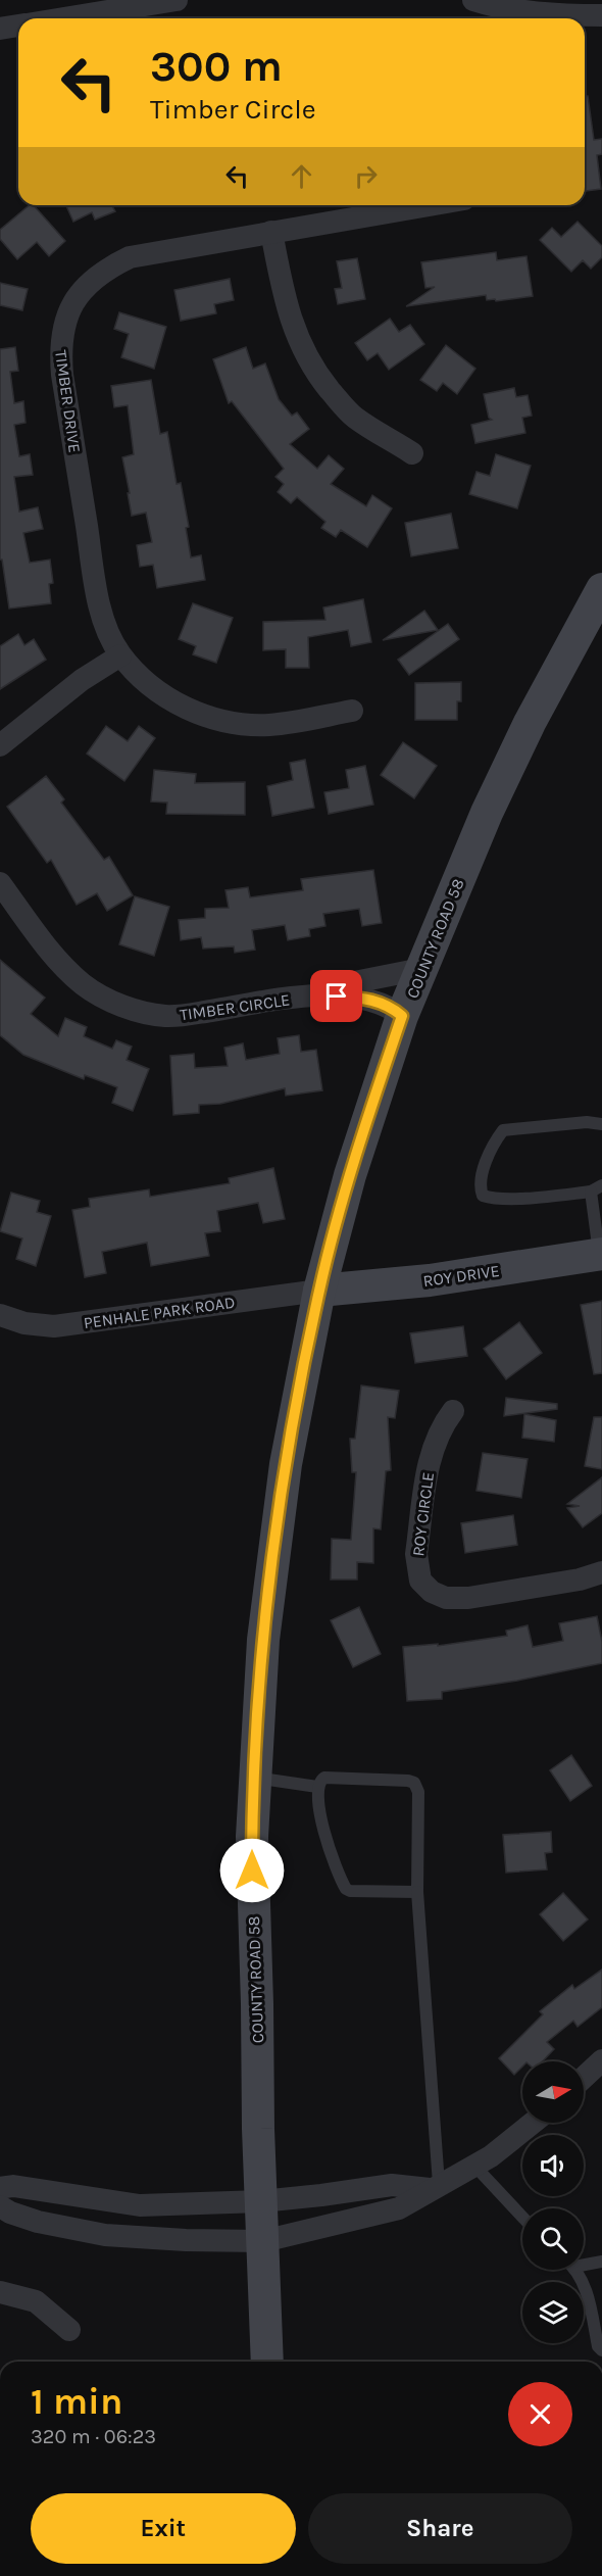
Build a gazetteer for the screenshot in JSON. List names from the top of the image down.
{
  "streets": {
    "street": [
      "TIMBER DRIVE",
      "COUNTY ROAD 58",
      "TIMBER CIRCLE",
      "ROY DRIVE",
      "PENHALE PARK ROAD",
      "ROY CIRCLE"
    ]
  },
  "crossings": [
    ["COUNTY ROAD 58", "TIMBER CIRCLE"],
    ["COUNTY ROAD 58", "ROY DRIVE"],
    ["COUNTY ROAD 58", "PENHALE PARK ROAD"],
    ["ROY DRIVE", "PENHALE PARK ROAD"]
  ],
  "north": "right",
  "page": {
    "turn": ["300 m", "Timber Circle"],
    "heading": ["1 min", "320 m · 06:23"],
    "buttons": ["Exit", "Share"]
  }
}
